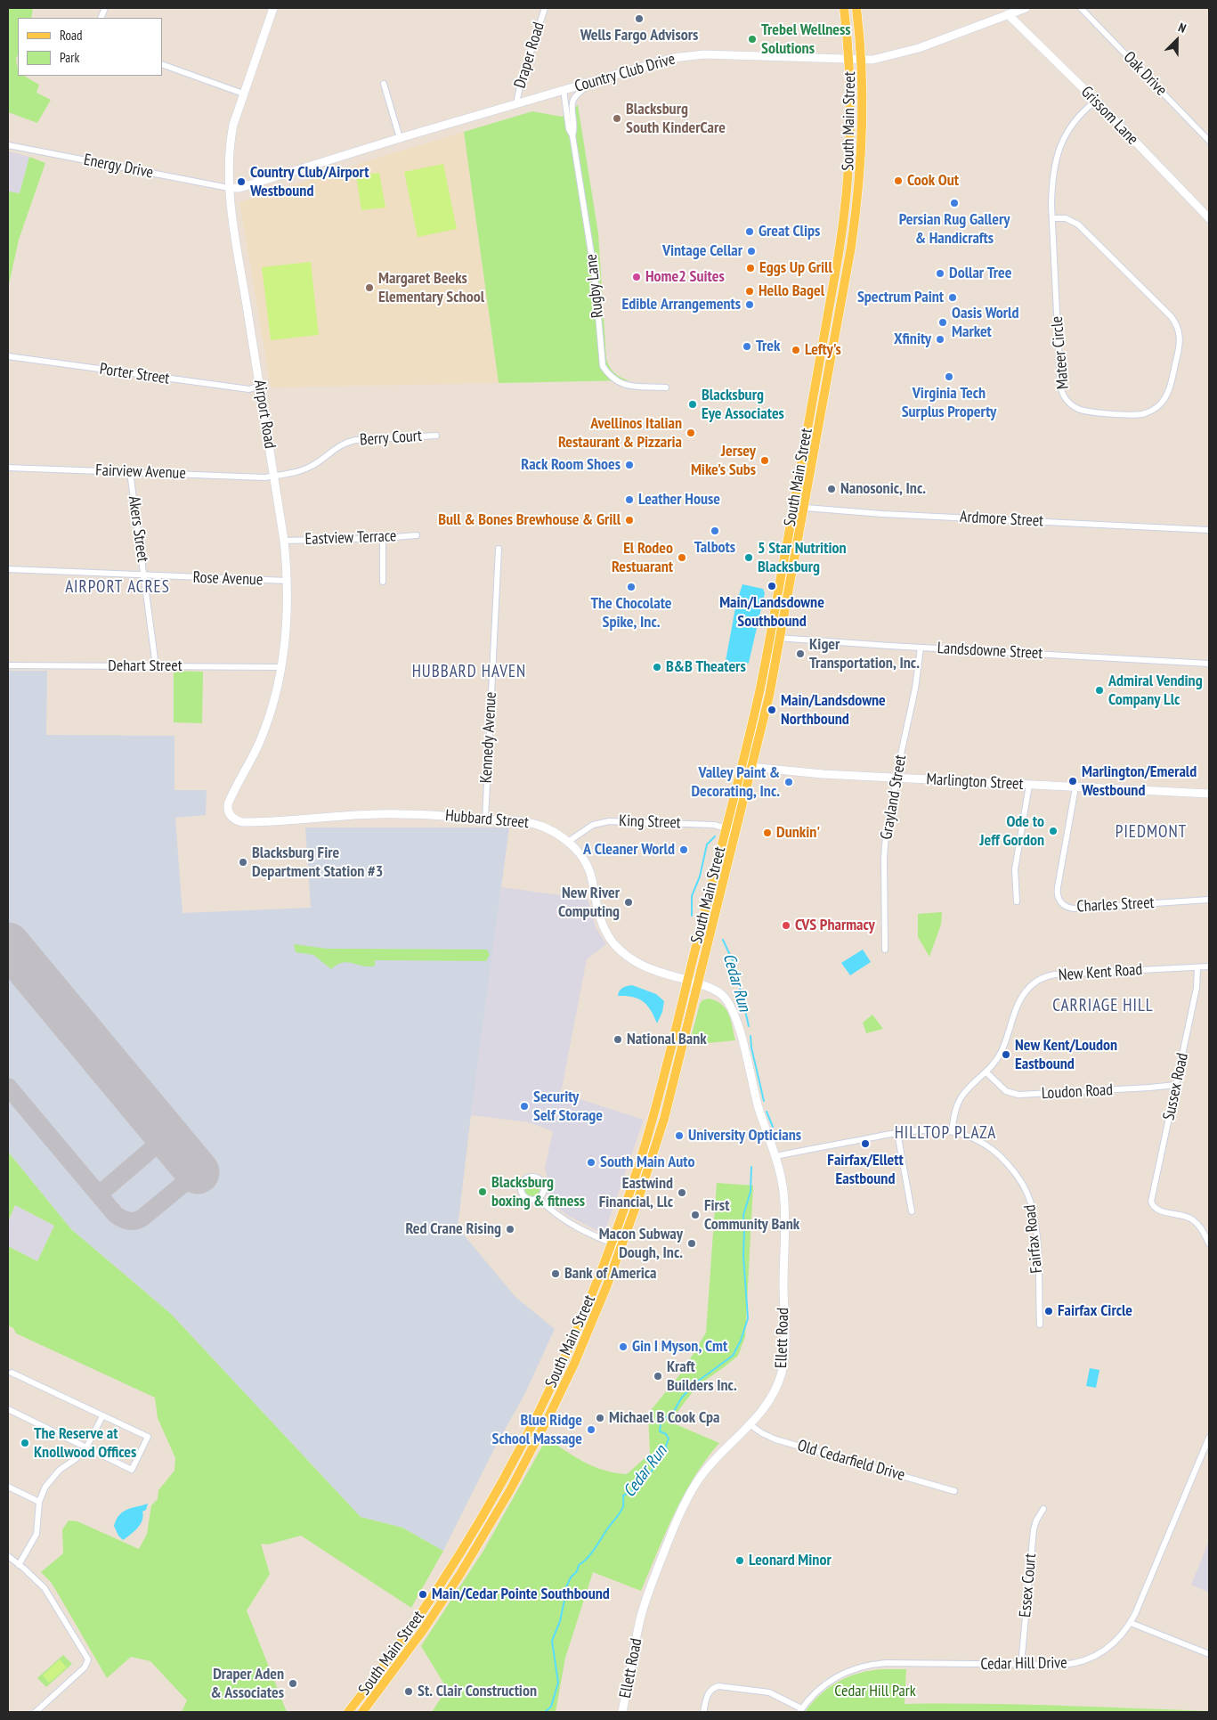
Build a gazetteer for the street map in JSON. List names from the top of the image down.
{
  "streets": {
    "main road": ["South Main Street"],
    "street": [
      "Draper Road",
      "Country Club Drive",
      "Oak Drive",
      "Grissom Lane",
      "Energy Drive",
      "Rugby Lane",
      "Mateer Circle",
      "Porter Street",
      "Airport Road",
      "Berry Court",
      "Fairview Avenue",
      "Ardmore Street",
      "Akers Street",
      "Eastview Terrace",
      "Rose Avenue",
      "Landsdowne Street",
      "Dehart Street",
      "Kennedy Avenue",
      "Marlington Street",
      "Grayland Street",
      "Hubbard Street",
      "King Street",
      "Charles Street",
      "New Kent Road",
      "Sussex Road",
      "Loudon Road",
      "Fairfax Road",
      "Ellett Road",
      "Old Cedarfield Drive",
      "Essex Court",
      "Cedar Hill Drive"
    ]
  },
  "crossings": [
    ["Draper Road", "Country Club Drive"],
    ["Country Club Drive", "Grissom Lane"],
    ["Country Club Drive", "South Main Street"],
    ["Country Club Drive", "Energy Drive"],
    ["Country Club Drive", "Rugby Lane"],
    ["Country Club Drive", "Airport Road"],
    ["Grissom Lane", "Mateer Circle"],
    ["South Main Street", "Ardmore Street"],
    ["South Main Street", "Landsdowne Street"],
    ["South Main Street", "Marlington Street"],
    ["South Main Street", "Hubbard Street"],
    ["South Main Street", "King Street"],
    ["South Main Street", "Ellett Road"],
    ["Energy Drive", "Airport Road"],
    ["Porter Street", "Airport Road"],
    ["Airport Road", "Berry Court"],
    ["Airport Road", "Fairview Avenue"],
    ["Airport Road", "Eastview Terrace"],
    ["Airport Road", "Rose Avenue"],
    ["Airport Road", "Dehart Street"],
    ["Airport Road", "Hubbard Street"],
    ["Berry Court", "Fairview Avenue"],
    ["Fairview Avenue", "Akers Street"],
    ["Akers Street", "Rose Avenue"],
    ["Akers Street", "Dehart Street"],
    ["Landsdowne Street", "Grayland Street"],
    ["Kennedy Avenue", "Hubbard Street"],
    ["Marlington Street", "Grayland Street"],
    ["Marlington Street", "Charles Street"],
    ["Hubbard Street", "King Street"],
    ["Hubbard Street", "Ellett Road"],
    ["New Kent Road", "Sussex Road"],
    ["New Kent Road", "Loudon Road"],
    ["New Kent Road", "Fairfax Road"],
    ["Sussex Road", "Loudon Road"],
    ["Fairfax Road", "Ellett Road"],
    ["Ellett Road", "Old Cedarfield Drive"],
    ["Essex Court", "Cedar Hill Drive"]
  ],
  "districts": [
    "AIRPORT ACRES",
    "HUBBARD HAVEN",
    "PIEDMONT",
    "CARRIAGE HILL",
    "HILLTOP PLAZA"
  ],
  "water": ["Cedar Run"],
  "parks": ["Cedar Hill Park"],
  "places": [
    "Wells Fargo Advisors",
    "Trebel Wellness Solutions",
    "Blacksburg South KinderCare",
    "Cook Out",
    "Country Club/Airport Westbound",
    "Persian Rug Gallery & Handicrafts",
    "Great Clips",
    "Vintage Cellar",
    "Eggs Up Grill",
    "Dollar Tree",
    "Home2 Suites",
    "Margaret Beeks Elementary School",
    "Hello Bagel",
    "Spectrum Paint",
    "Edible Arrangements",
    "Oasis World Market",
    "Xfinity",
    "Trek",
    "Lefty's",
    "Virginia Tech Surplus Property",
    "Blacksburg Eye Associates",
    "Avellinos Italian Restaurant & Pizzaria",
    "Jersey Mike's Subs",
    "Rack Room Shoes",
    "Nanosonic, Inc.",
    "Leather House",
    "Bull & Bones Brewhouse & Grill",
    "Talbots",
    "El Rodeo Restuarant",
    "5 Star Nutrition Blacksburg",
    "Main/Landsdowne Southbound",
    "The Chocolate Spike, Inc.",
    "Kiger Transportation, Inc.",
    "B&B Theaters",
    "Admiral Vending Company Llc",
    "Main/Landsdowne Northbound",
    "Marlington/Emerald Westbound",
    "Valley Paint & Decorating, Inc.",
    "Ode to Jeff Gordon",
    "Dunkin'",
    "A Cleaner World",
    "Blacksburg Fire Department Station #3",
    "New River Computing",
    "CVS Pharmacy",
    "National Bank",
    "New Kent/Loudon Eastbound",
    "Security Self Storage",
    "University Opticians",
    "Fairfax/Ellett Eastbound",
    "South Main Auto",
    "Blacksburg boxing & fitness",
    "Eastwind Financial, Llc",
    "First Community Bank",
    "Red Crane Rising",
    "Macon Subway Dough, Inc.",
    "Bank of America",
    "Fairfax Circle",
    "Gin I Myson, Cmt",
    "Kraft Builders Inc.",
    "Michael B Cook Cpa",
    "Blue Ridge School Massage",
    "The Reserve at Knollwood Offices",
    "Leonard Minor",
    "Main/Cedar Pointe Southbound",
    "Draper Aden & Associates",
    "St. Clair Construction"
  ],
  "legend": ["Road", "Park"],
  "north": "top right"
}
